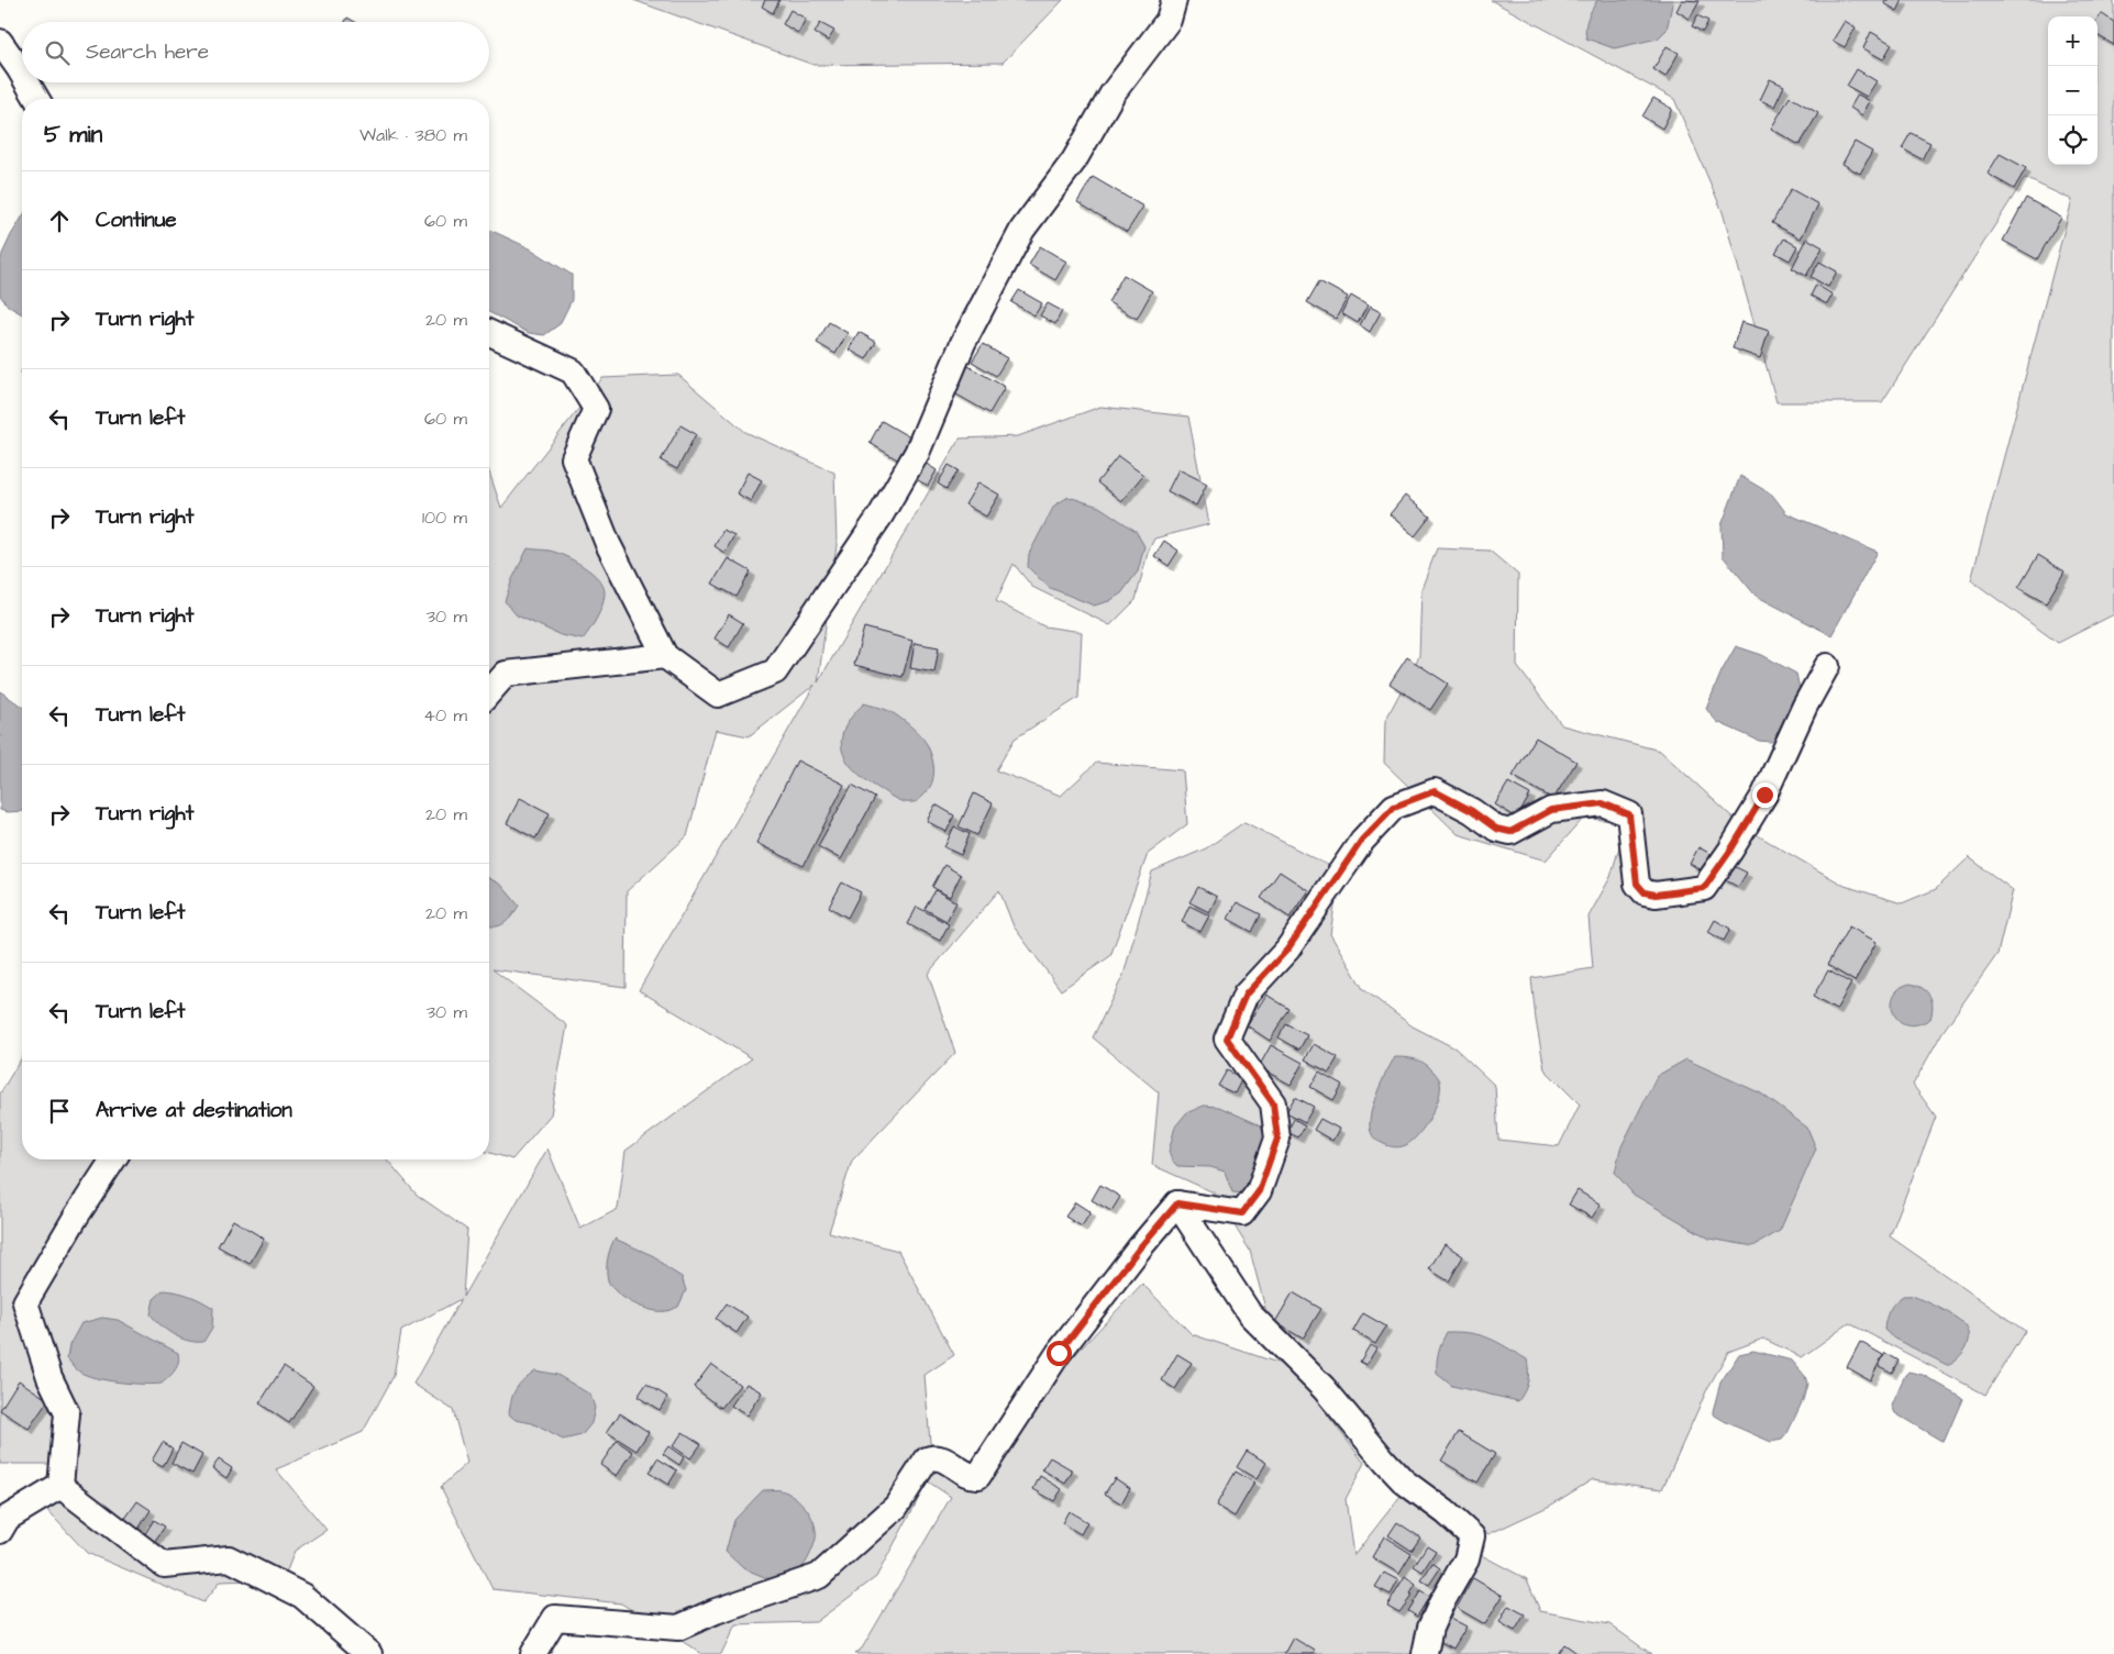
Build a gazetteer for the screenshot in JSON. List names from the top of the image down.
{
  "page": {
    "map_buttons": ["+", "−"],
    "search": "Search here",
    "heading": ["5 min", "Walk · 380 m"],
    "list": [
      ["Continue", "60 m"],
      ["Turn right", "20 m"],
      ["Turn left", "60 m"],
      ["Turn right", "100 m"],
      ["Turn right", "30 m"],
      ["Turn left", "40 m"],
      ["Turn right", "20 m"],
      ["Turn left", "20 m"],
      ["Turn left", "30 m"],
      "Arrive at destination"
    ]
  }
}
